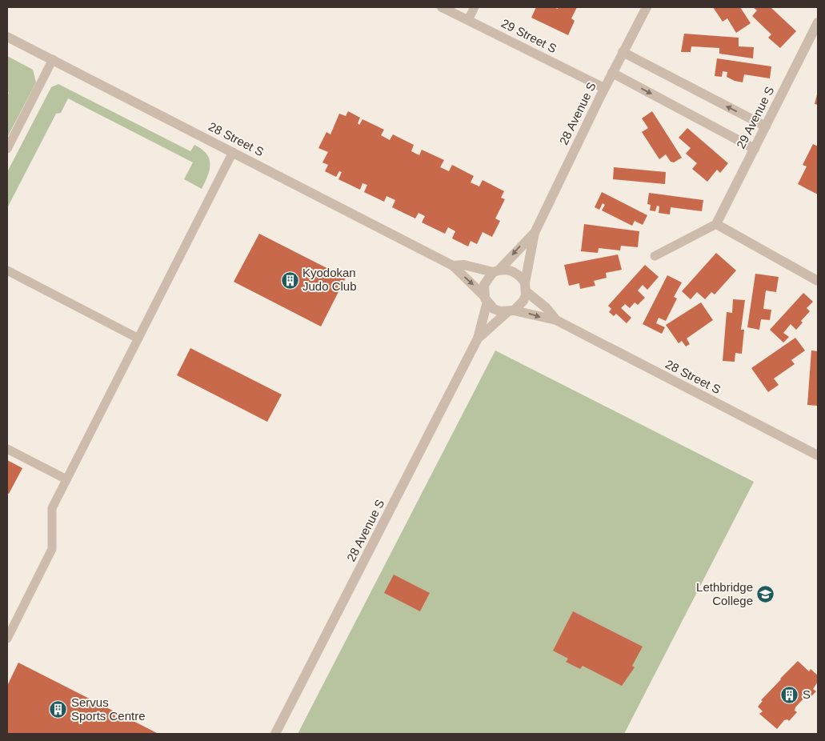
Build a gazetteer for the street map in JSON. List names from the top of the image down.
{
  "streets": {
    "street": [
      "29 Street S",
      "28 Avenue S",
      "29 Avenue S",
      "28 Street S"
    ]
  },
  "crossings": [
    ["29 Street S", "28 Avenue S"]
  ],
  "places": {
    "building": ["Kyodokan Judo Club", "S", "Servus Sports Centre"],
    "school or university": ["Lethbridge College"]
  }
}
